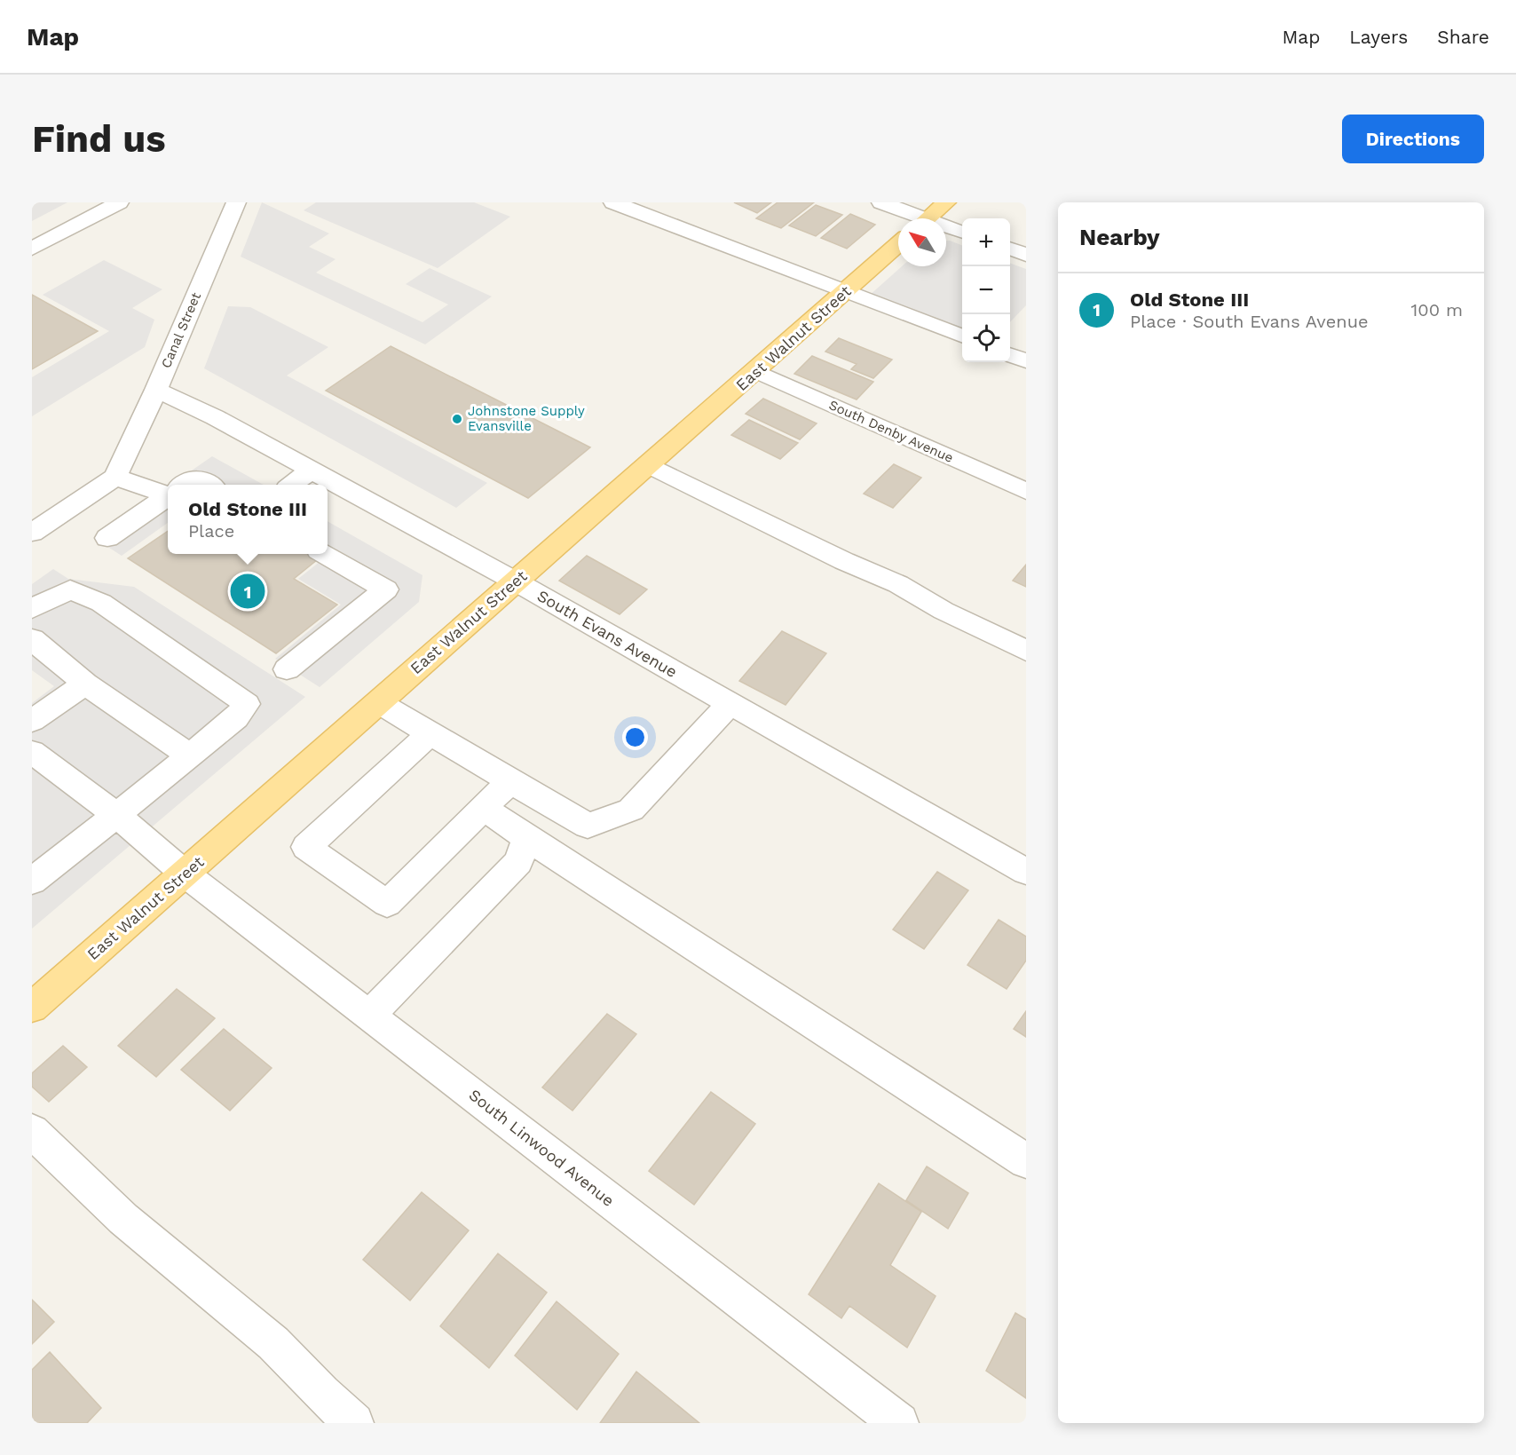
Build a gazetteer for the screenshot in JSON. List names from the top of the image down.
{
  "streets": {
    "main road": ["East Walnut Street"],
    "street": [
      "Canal Street",
      "South Denby Avenue",
      "South Evans Avenue",
      "South Linwood Avenue"
    ]
  },
  "crossings": [
    ["Canal Street", "South Evans Avenue"],
    ["East Walnut Street", "South Denby Avenue"],
    ["East Walnut Street", "South Evans Avenue"],
    ["East Walnut Street", "South Linwood Avenue"]
  ],
  "places": ["Johnstone Supply Evansville"],
  "north": "top left",
  "page": {
    "header": "Map",
    "nav": ["Map", "Layers", "Share"],
    "buttons": "Directions",
    "title": "Find us",
    "heading": "Nearby",
    "map_buttons": ["+", "−"],
    "list": [
      {
        "mark": "1",
        "name": "Old Stone III",
        "note": "Place · South Evans Avenue",
        "value": "100 m"
      }
    ],
    "popup": ["Old Stone III", "Place"],
    "pins": "1"
  }
}
